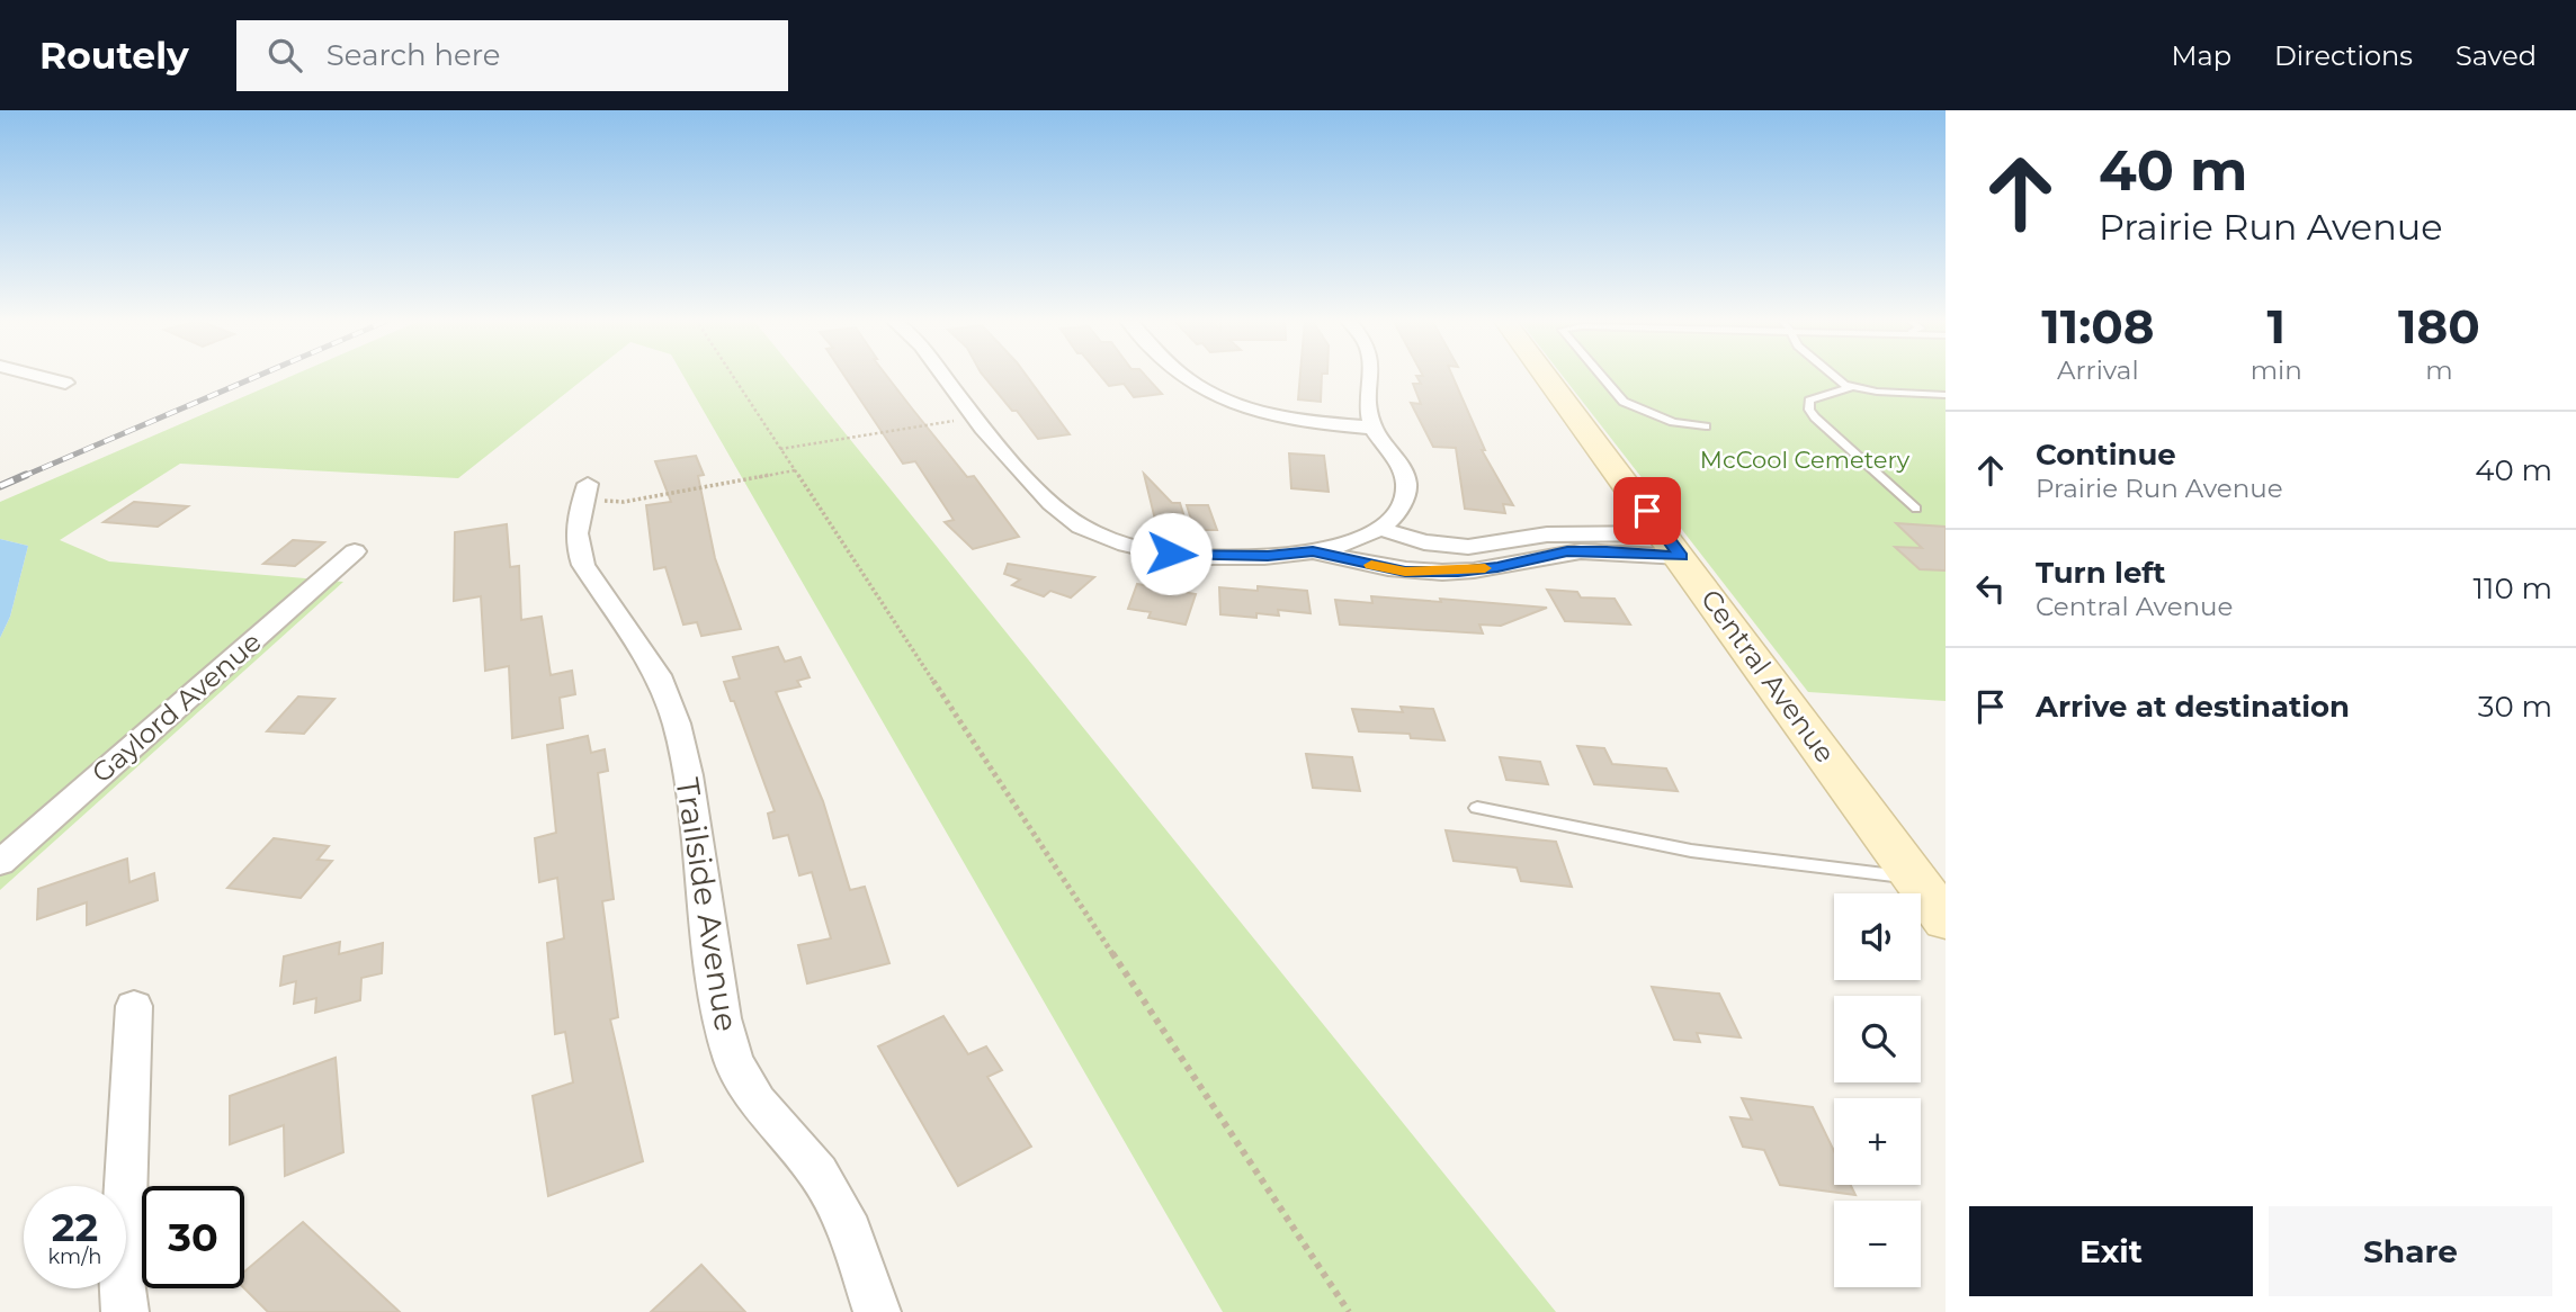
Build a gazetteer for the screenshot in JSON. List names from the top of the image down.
{
  "streets": {
    "street": ["Central Avenue", "Gaylord Avenue", "Trailside Avenue"]
  },
  "parks": ["McCool Cemetery"],
  "page": {
    "header": "Routely",
    "search": "Search here",
    "nav": ["Map", "Directions", "Saved"],
    "turn": ["40 m", "Prairie Run Avenue"],
    "eta": [
      "11:08",
      "Arrival",
      "1",
      "min",
      "180",
      "m"
    ],
    "list": [
      {
        "name": "Continue",
        "note": "Prairie Run Avenue",
        "value": "40 m"
      },
      {
        "name": "Turn left",
        "note": "Central Avenue",
        "value": "110 m"
      },
      {
        "name": "Arrive at destination",
        "value": "30 m"
      }
    ],
    "map_buttons": ["+", "−"],
    "speed": "22 km/h",
    "limit": "30",
    "buttons": ["Exit", "Share"]
  }
}
